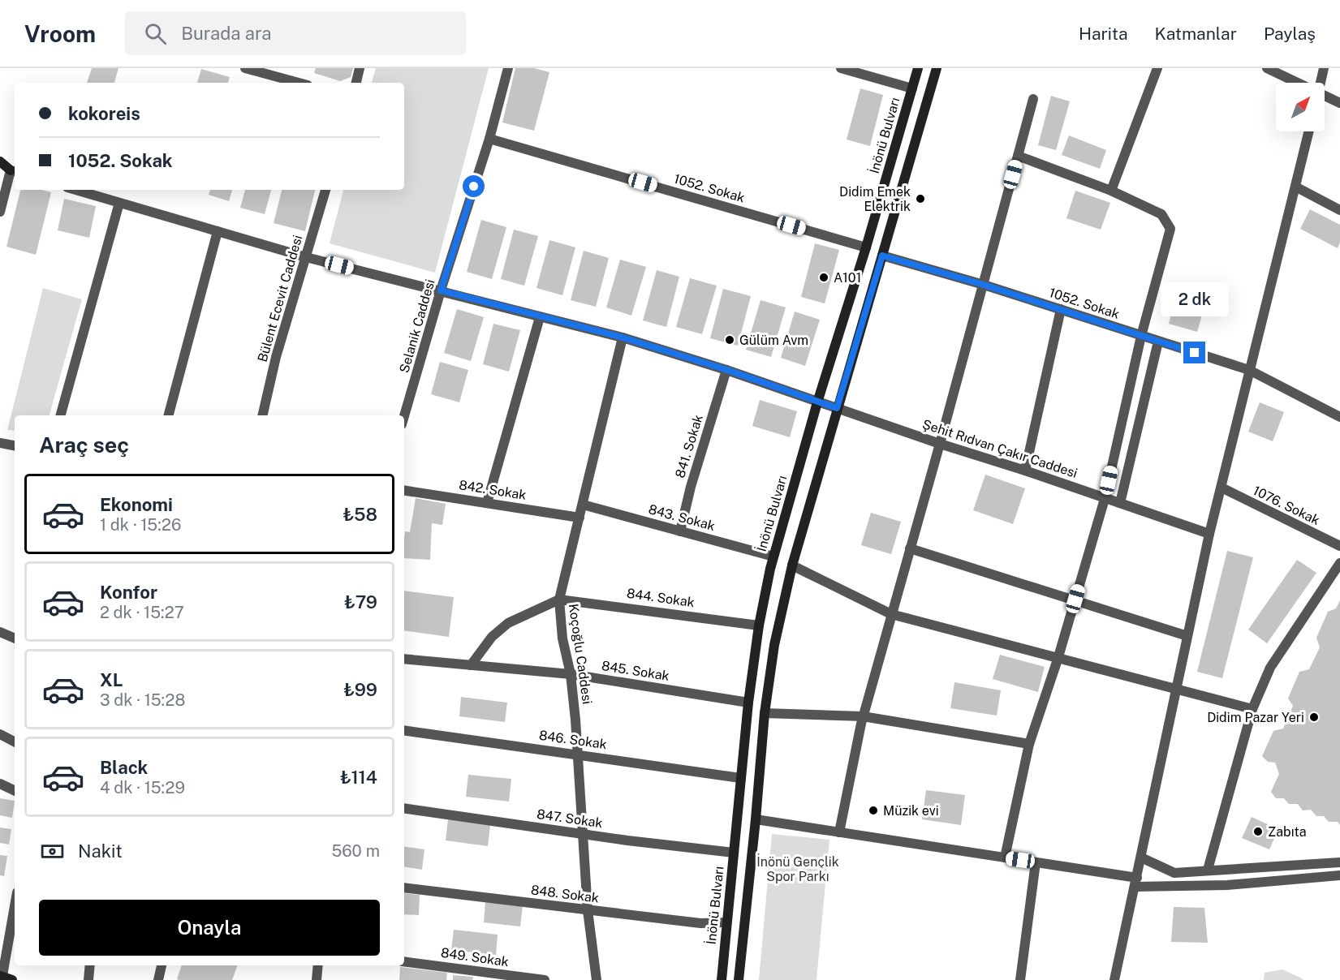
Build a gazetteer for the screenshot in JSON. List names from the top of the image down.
{
  "streets": {
    "main road": ["İnönü Bulvarı"],
    "street": [
      "1052. Sokak",
      "Bülent Ecevit Caddesi",
      "Selanik Caddesi",
      "841. Sokak",
      "Şehit Rıdvan Çakır Caddesi",
      "842. Sokak",
      "1076. Sokak",
      "843. Sokak",
      "844. Sokak",
      "Koçoğlu Caddesi",
      "845. Sokak",
      "846. Sokak",
      "847. Sokak",
      "848. Sokak",
      "849. Sokak"
    ]
  },
  "crossings": [
    ["İnönü Bulvarı", "1052. Sokak"],
    ["İnönü Bulvarı", "Şehit Rıdvan Çakır Caddesi"],
    ["İnönü Bulvarı", "843. Sokak"],
    ["İnönü Bulvarı", "844. Sokak"],
    ["İnönü Bulvarı", "845. Sokak"],
    ["İnönü Bulvarı", "846. Sokak"],
    ["İnönü Bulvarı", "847. Sokak"],
    ["İnönü Bulvarı", "848. Sokak"],
    ["1052. Sokak", "Selanik Caddesi"],
    ["Bülent Ecevit Caddesi", "Şehit Rıdvan Çakır Caddesi"],
    ["Selanik Caddesi", "Şehit Rıdvan Çakır Caddesi"],
    ["841. Sokak", "Şehit Rıdvan Çakır Caddesi"],
    ["841. Sokak", "843. Sokak"],
    ["Şehit Rıdvan Çakır Caddesi", "Koçoğlu Caddesi"],
    ["842. Sokak", "Koçoğlu Caddesi"],
    ["843. Sokak", "Koçoğlu Caddesi"],
    ["844. Sokak", "Koçoğlu Caddesi"],
    ["Koçoğlu Caddesi", "845. Sokak"],
    ["Koçoğlu Caddesi", "846. Sokak"],
    ["Koçoğlu Caddesi", "847. Sokak"],
    ["Koçoğlu Caddesi", "848. Sokak"]
  ],
  "parks": ["İnönü Gençlik Spor Parkı"],
  "places": [
    "Didim Emek Elektrik",
    "A101",
    "Gülüm Avm",
    "Didim Pazar Yeri",
    "Müzik evi",
    "Zabıta"
  ],
  "north": "top right",
  "page": {
    "header": "Vroom",
    "search": "Burada ara",
    "nav": ["Harita", "Katmanlar", "Paylaş"],
    "banner": ["kokoreis", "1052. Sokak"],
    "bubble": "2 dk",
    "heading": "Araç seç",
    "list": [
      {
        "name": "Ekonomi",
        "note": "1 dk · 15:26",
        "value": "₺58"
      },
      {
        "name": "Konfor",
        "note": "2 dk · 15:27",
        "value": "₺79"
      },
      {
        "name": "XL",
        "note": "3 dk · 15:28",
        "value": "₺99"
      },
      {
        "name": "Black",
        "note": "4 dk · 15:29",
        "value": "₺114"
      }
    ],
    "pay": ["Nakit", "560 m"],
    "buttons": "Onayla"
  }
}
